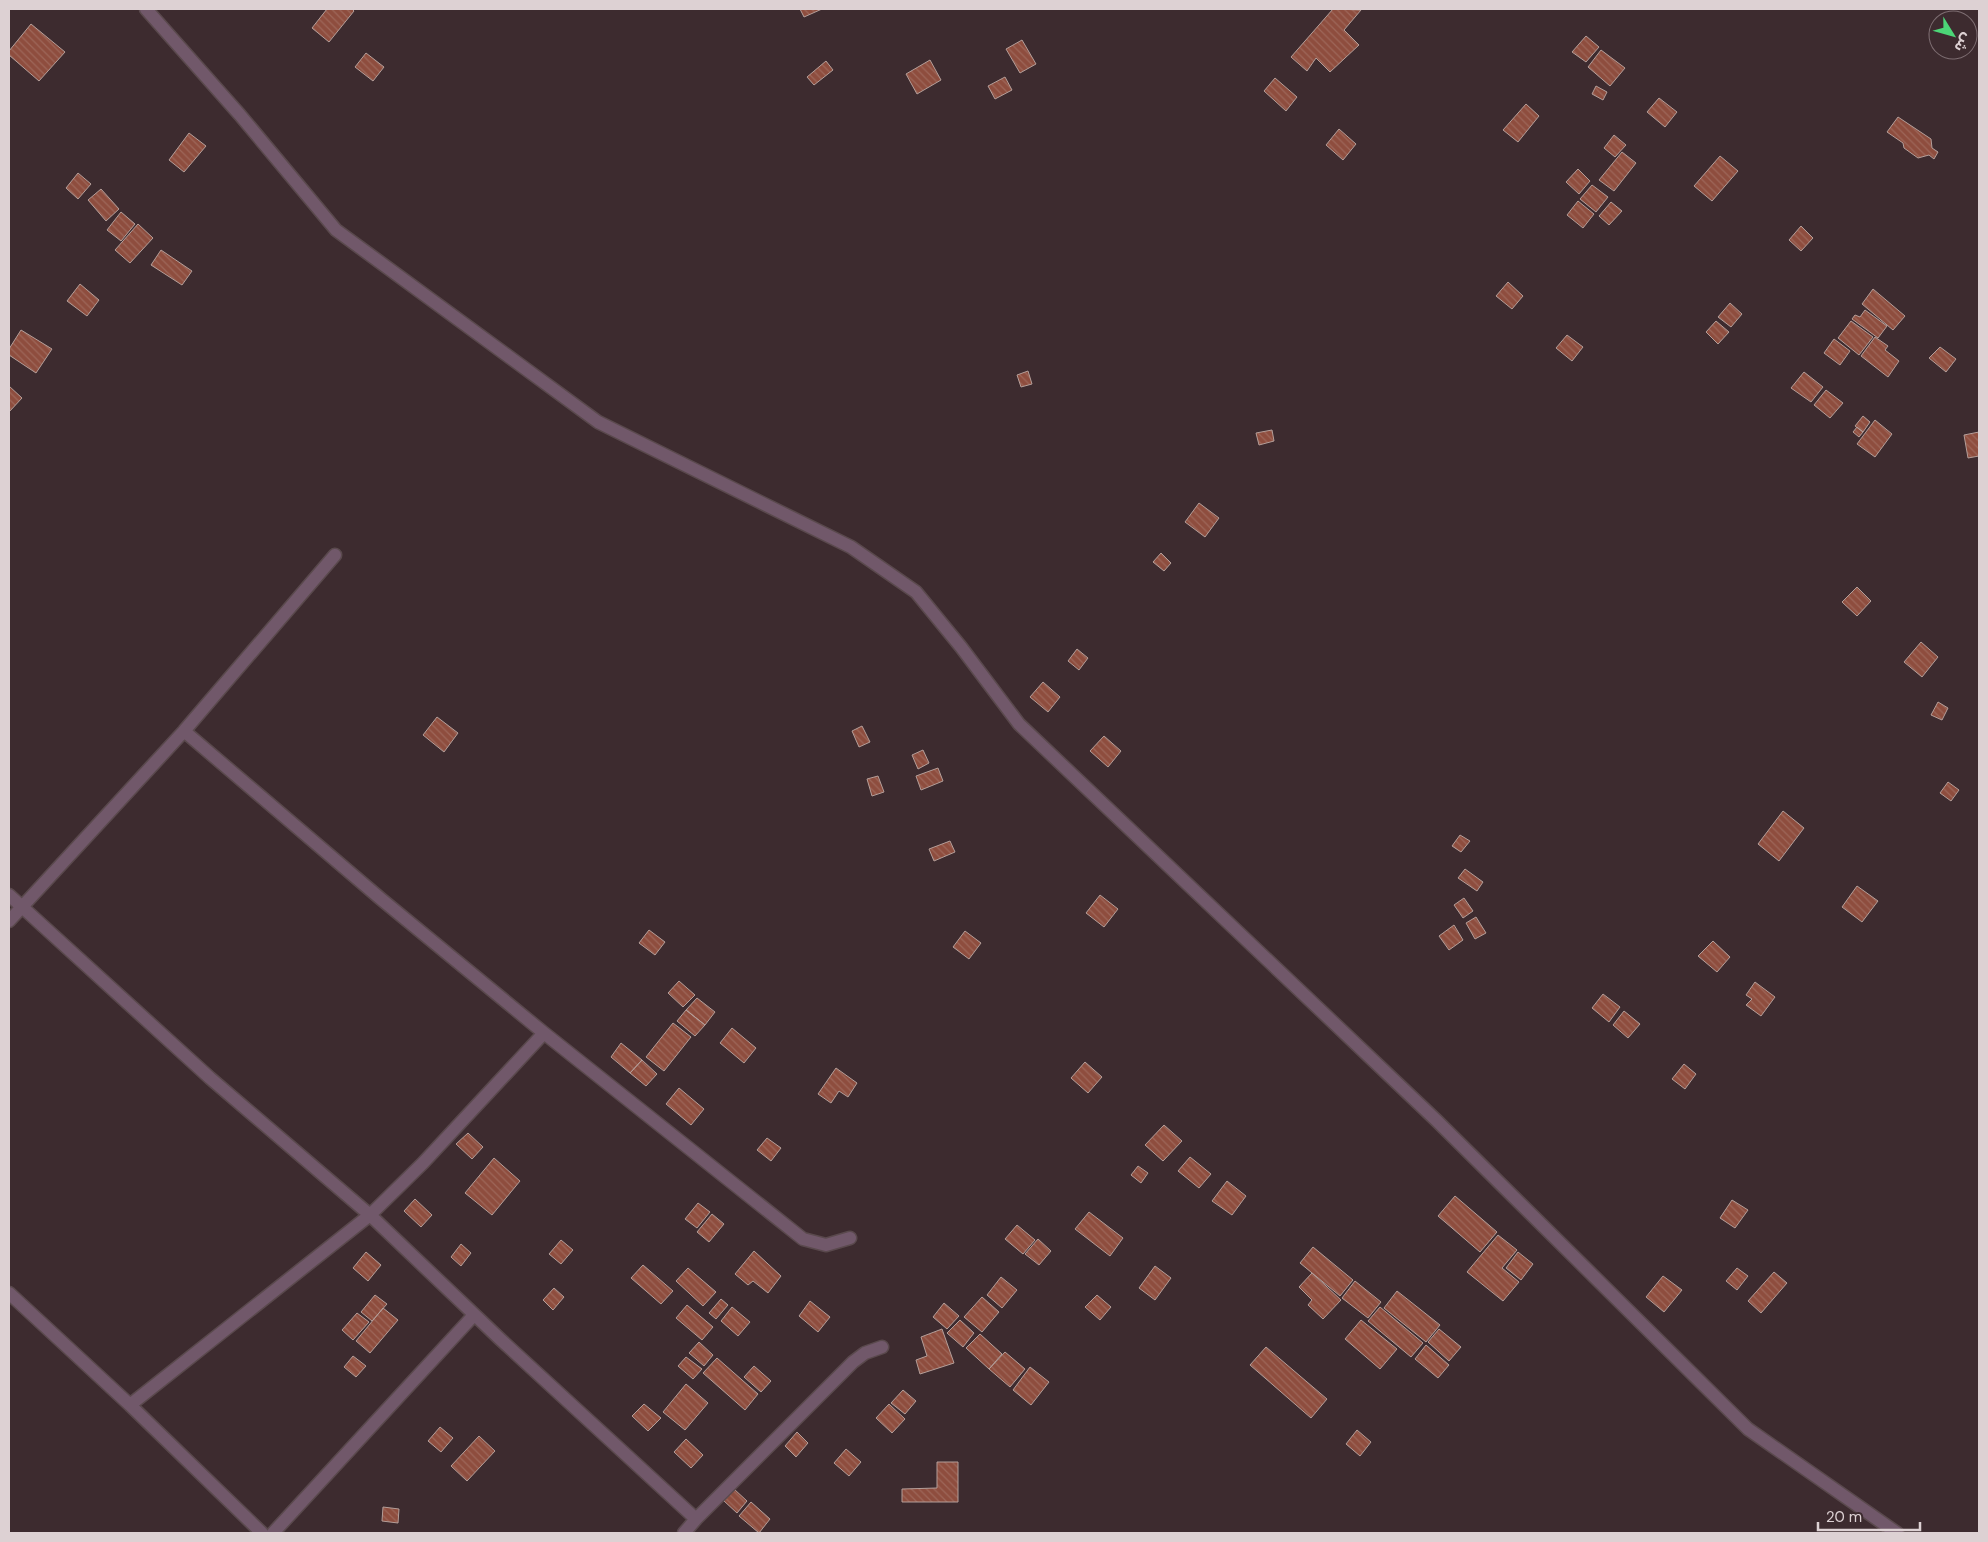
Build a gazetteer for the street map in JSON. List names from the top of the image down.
{
  "scale_bar": "20 m",
  "north": "bottom right"
}
